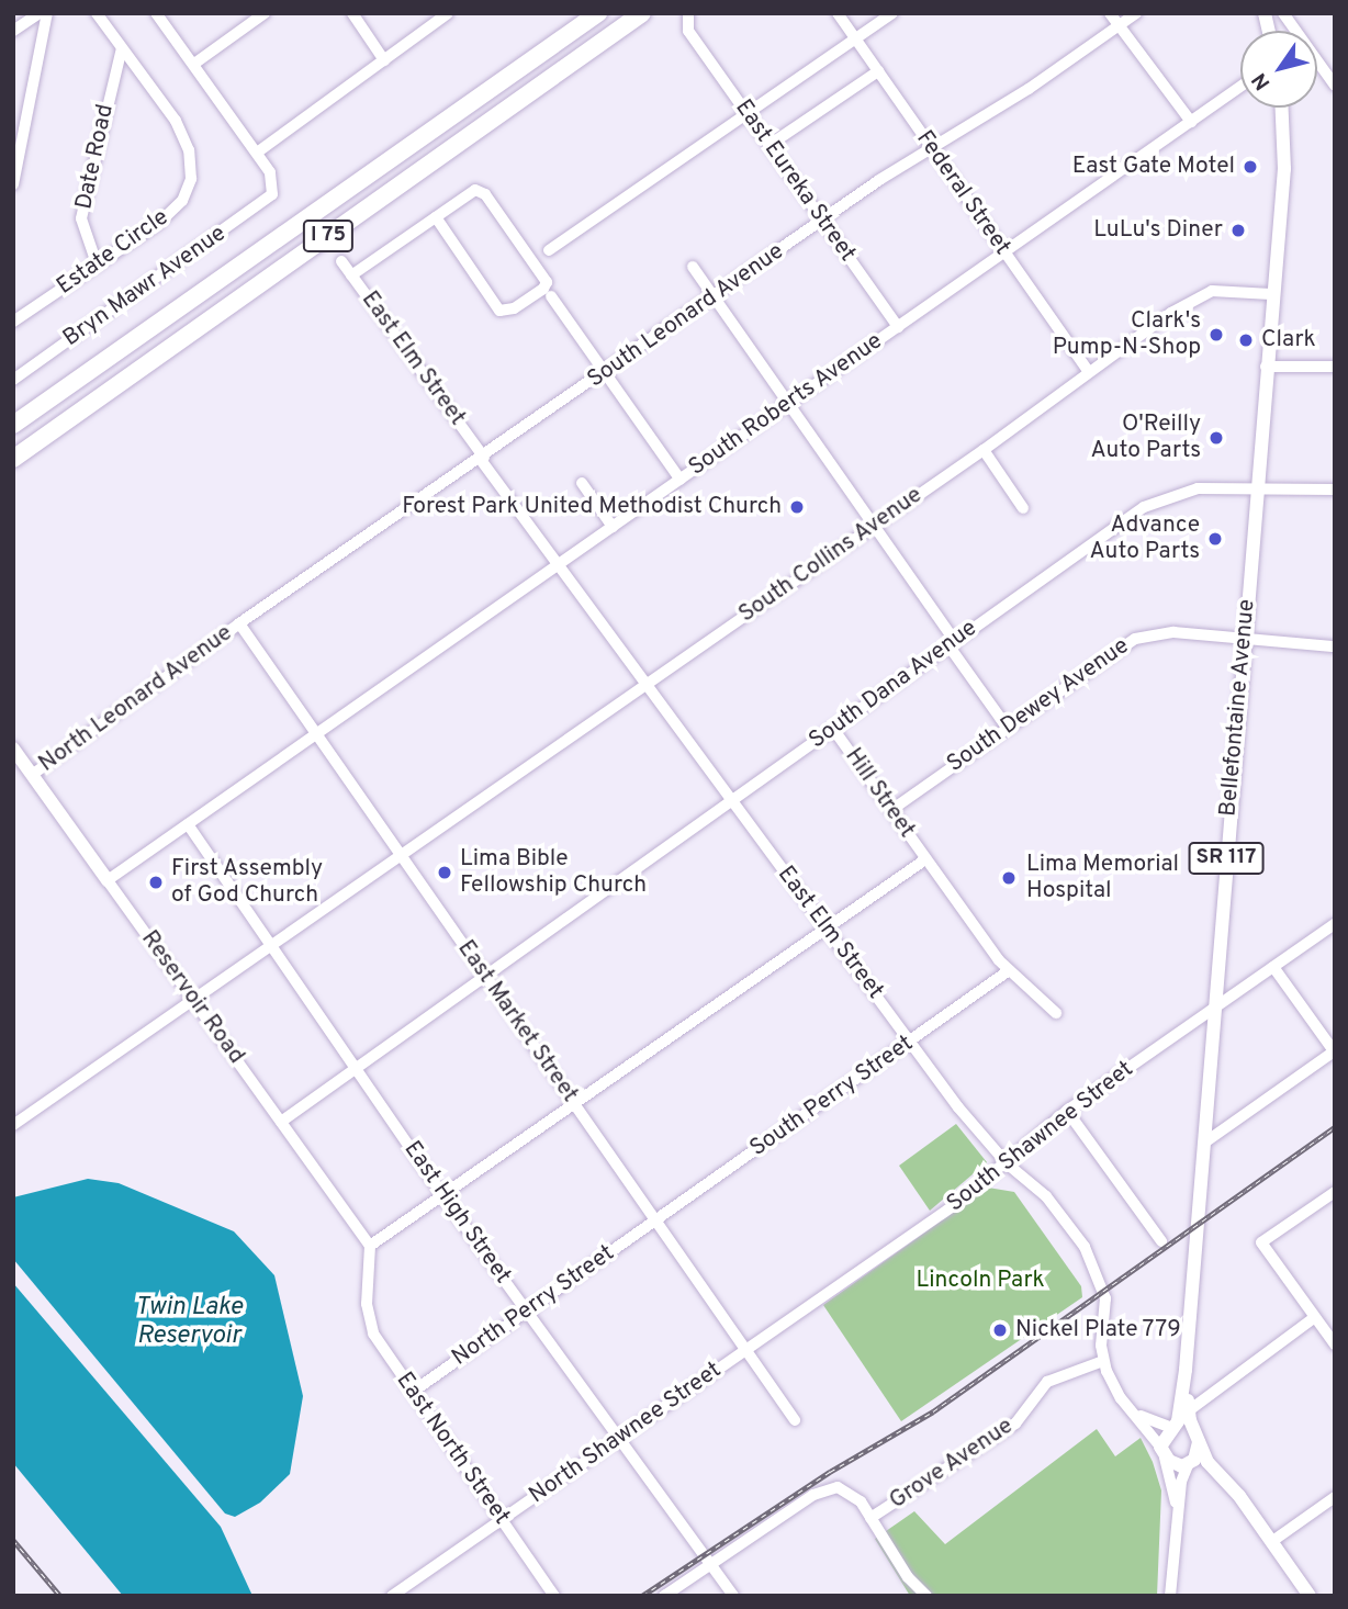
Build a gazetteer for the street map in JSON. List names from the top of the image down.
{
  "streets": {
    "highway": ["I 75"],
    "main road": ["Bellefontaine Avenue", "SR 117", "Reservoir Road"],
    "street": [
      "Date Road",
      "East Eureka Street",
      "Federal Street",
      "Estate Circle",
      "Bryn Mawr Avenue",
      "South Leonard Avenue",
      "East Elm Street",
      "South Roberts Avenue",
      "South Collins Avenue",
      "South Dana Avenue",
      "North Leonard Avenue",
      "South Dewey Avenue",
      "Hill Street",
      "East Market Street",
      "South Perry Street",
      "South Shawnee Street",
      "East High Street",
      "North Perry Street",
      "North Shawnee Street",
      "East North Street",
      "Grove Avenue"
    ]
  },
  "crossings": [
    ["Date Road", "Estate Circle"],
    ["East Eureka Street", "South Leonard Avenue"],
    ["East Eureka Street", "South Roberts Avenue"],
    ["Federal Street", "South Leonard Avenue"],
    ["Federal Street", "South Roberts Avenue"],
    ["Federal Street", "South Collins Avenue"],
    ["South Leonard Avenue", "East Elm Street"],
    ["South Leonard Avenue", "North Leonard Avenue"],
    ["South Leonard Avenue", "East Market Street"],
    ["East Elm Street", "South Roberts Avenue"],
    ["East Elm Street", "South Collins Avenue"],
    ["East Elm Street", "South Dana Avenue"],
    ["East Elm Street", "South Perry Street"],
    ["East Elm Street", "South Shawnee Street"],
    ["East Elm Street", "Grove Avenue"],
    ["South Roberts Avenue", "Reservoir Road"],
    ["South Roberts Avenue", "East Market Street"],
    ["South Roberts Avenue", "East High Street"],
    ["South Collins Avenue", "Bellefontaine Avenue"],
    ["South Collins Avenue", "Reservoir Road"],
    ["South Collins Avenue", "East Market Street"],
    ["South Collins Avenue", "East High Street"],
    ["South Dana Avenue", "Bellefontaine Avenue"],
    ["South Dana Avenue", "Hill Street"],
    ["South Dana Avenue", "Reservoir Road"],
    ["South Dana Avenue", "East Market Street"],
    ["South Dana Avenue", "East High Street"],
    ["North Leonard Avenue", "Reservoir Road"],
    ["North Leonard Avenue", "East Market Street"],
    ["South Dewey Avenue", "Bellefontaine Avenue"],
    ["South Dewey Avenue", "Hill Street"],
    ["Bellefontaine Avenue", "SR 117"],
    ["Bellefontaine Avenue", "South Shawnee Street"],
    ["Hill Street", "South Perry Street"],
    ["Reservoir Road", "East North Street"],
    ["East Market Street", "South Perry Street"],
    ["East Market Street", "South Shawnee Street"],
    ["East Market Street", "North Perry Street"],
    ["East Market Street", "North Shawnee Street"],
    ["South Perry Street", "North Perry Street"],
    ["South Shawnee Street", "North Shawnee Street"],
    ["East High Street", "North Perry Street"],
    ["East High Street", "North Shawnee Street"],
    ["North Perry Street", "East North Street"],
    ["North Shawnee Street", "East North Street"]
  ],
  "water": ["Twin Lake Reservoir"],
  "parks": ["Lincoln Park"],
  "places": [
    "East Gate Motel",
    "LuLu's Diner",
    "Clark's Pump-N-Shop",
    "Clark",
    "O'Reilly Auto Parts",
    "Forest Park United Methodist Church",
    "Advance Auto Parts",
    "Lima Bible Fellowship Church",
    "Lima Memorial Hospital",
    "First Assembly of God Church",
    "Nickel Plate 779"
  ],
  "north": "bottom left"
}
